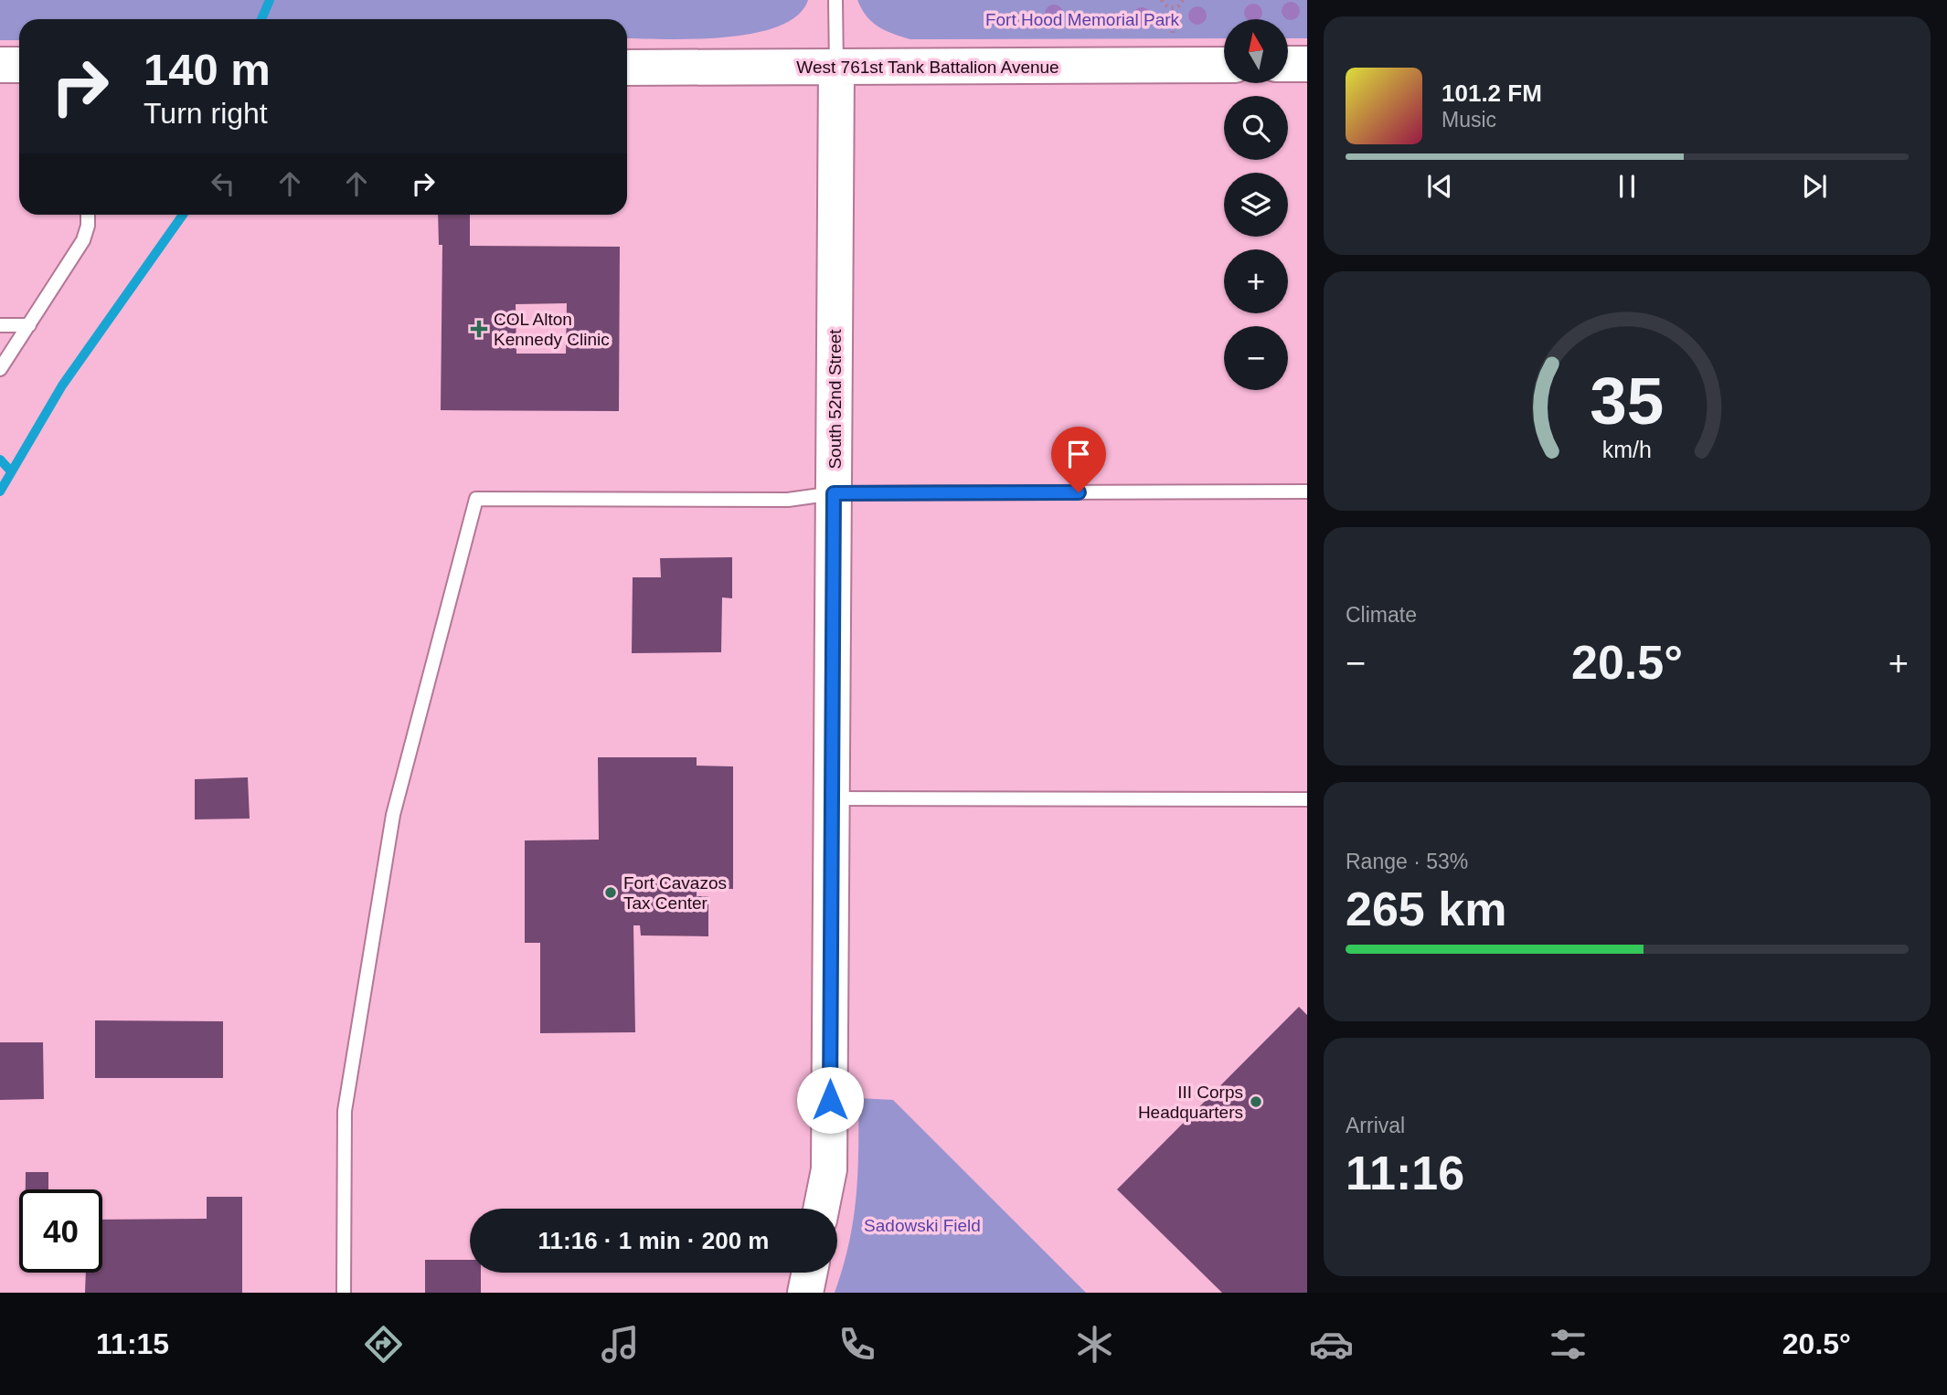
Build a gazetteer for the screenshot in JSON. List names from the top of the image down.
{
  "streets": {
    "street": ["West 761st Tank Battalion Avenue", "South 52nd Street"]
  },
  "crossings": [
    ["West 761st Tank Battalion Avenue", "South 52nd Street"]
  ],
  "parks": ["Fort Hood Memorial Park", "Sadowski Field"],
  "places": {
    "health": ["COL Alton Kennedy Clinic"],
    "other": ["Fort Cavazos Tax Center", "III Corps Headquarters"]
  },
  "north": "top",
  "page": {
    "map_buttons": ["+", "−"],
    "turn": ["140 m", "Turn right"],
    "song": ["101.2 FM", "Music"],
    "tile": [
      "Climate",
      ["Range · 53%", "265 km"],
      ["Arrival", "11:16"]
    ],
    "heat": ["−", "20.5°", "+"],
    "limit": "40",
    "trip": "11:16 · 1 min · 200 m",
    "tabs": ["11:15", "20.5°"],
    "gauge": ["35", "km/h"]
  }
}
